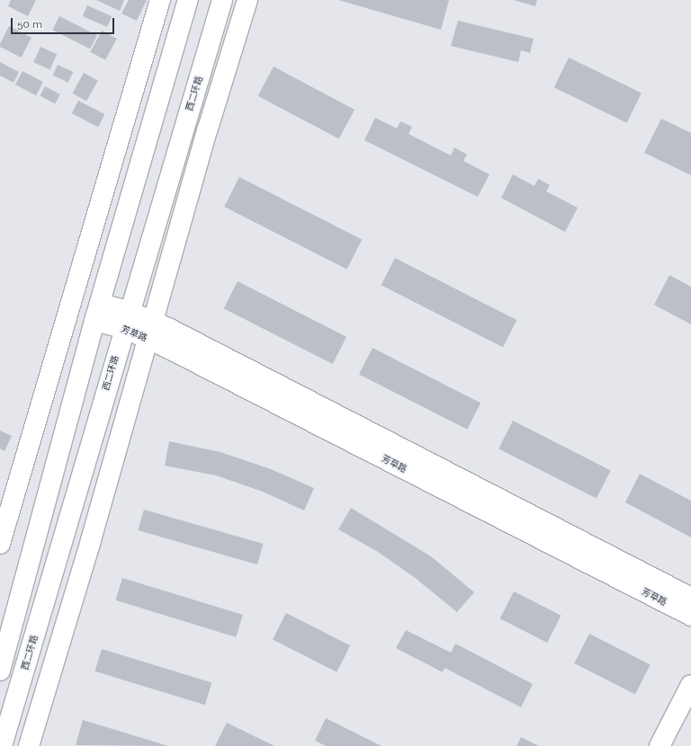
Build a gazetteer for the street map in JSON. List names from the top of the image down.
{
  "streets": {
    "street": ["西二环路", "芳草路"]
  },
  "crossings": [
    ["西二环路", "芳草路"]
  ],
  "scale_bar": "50 m"
}
